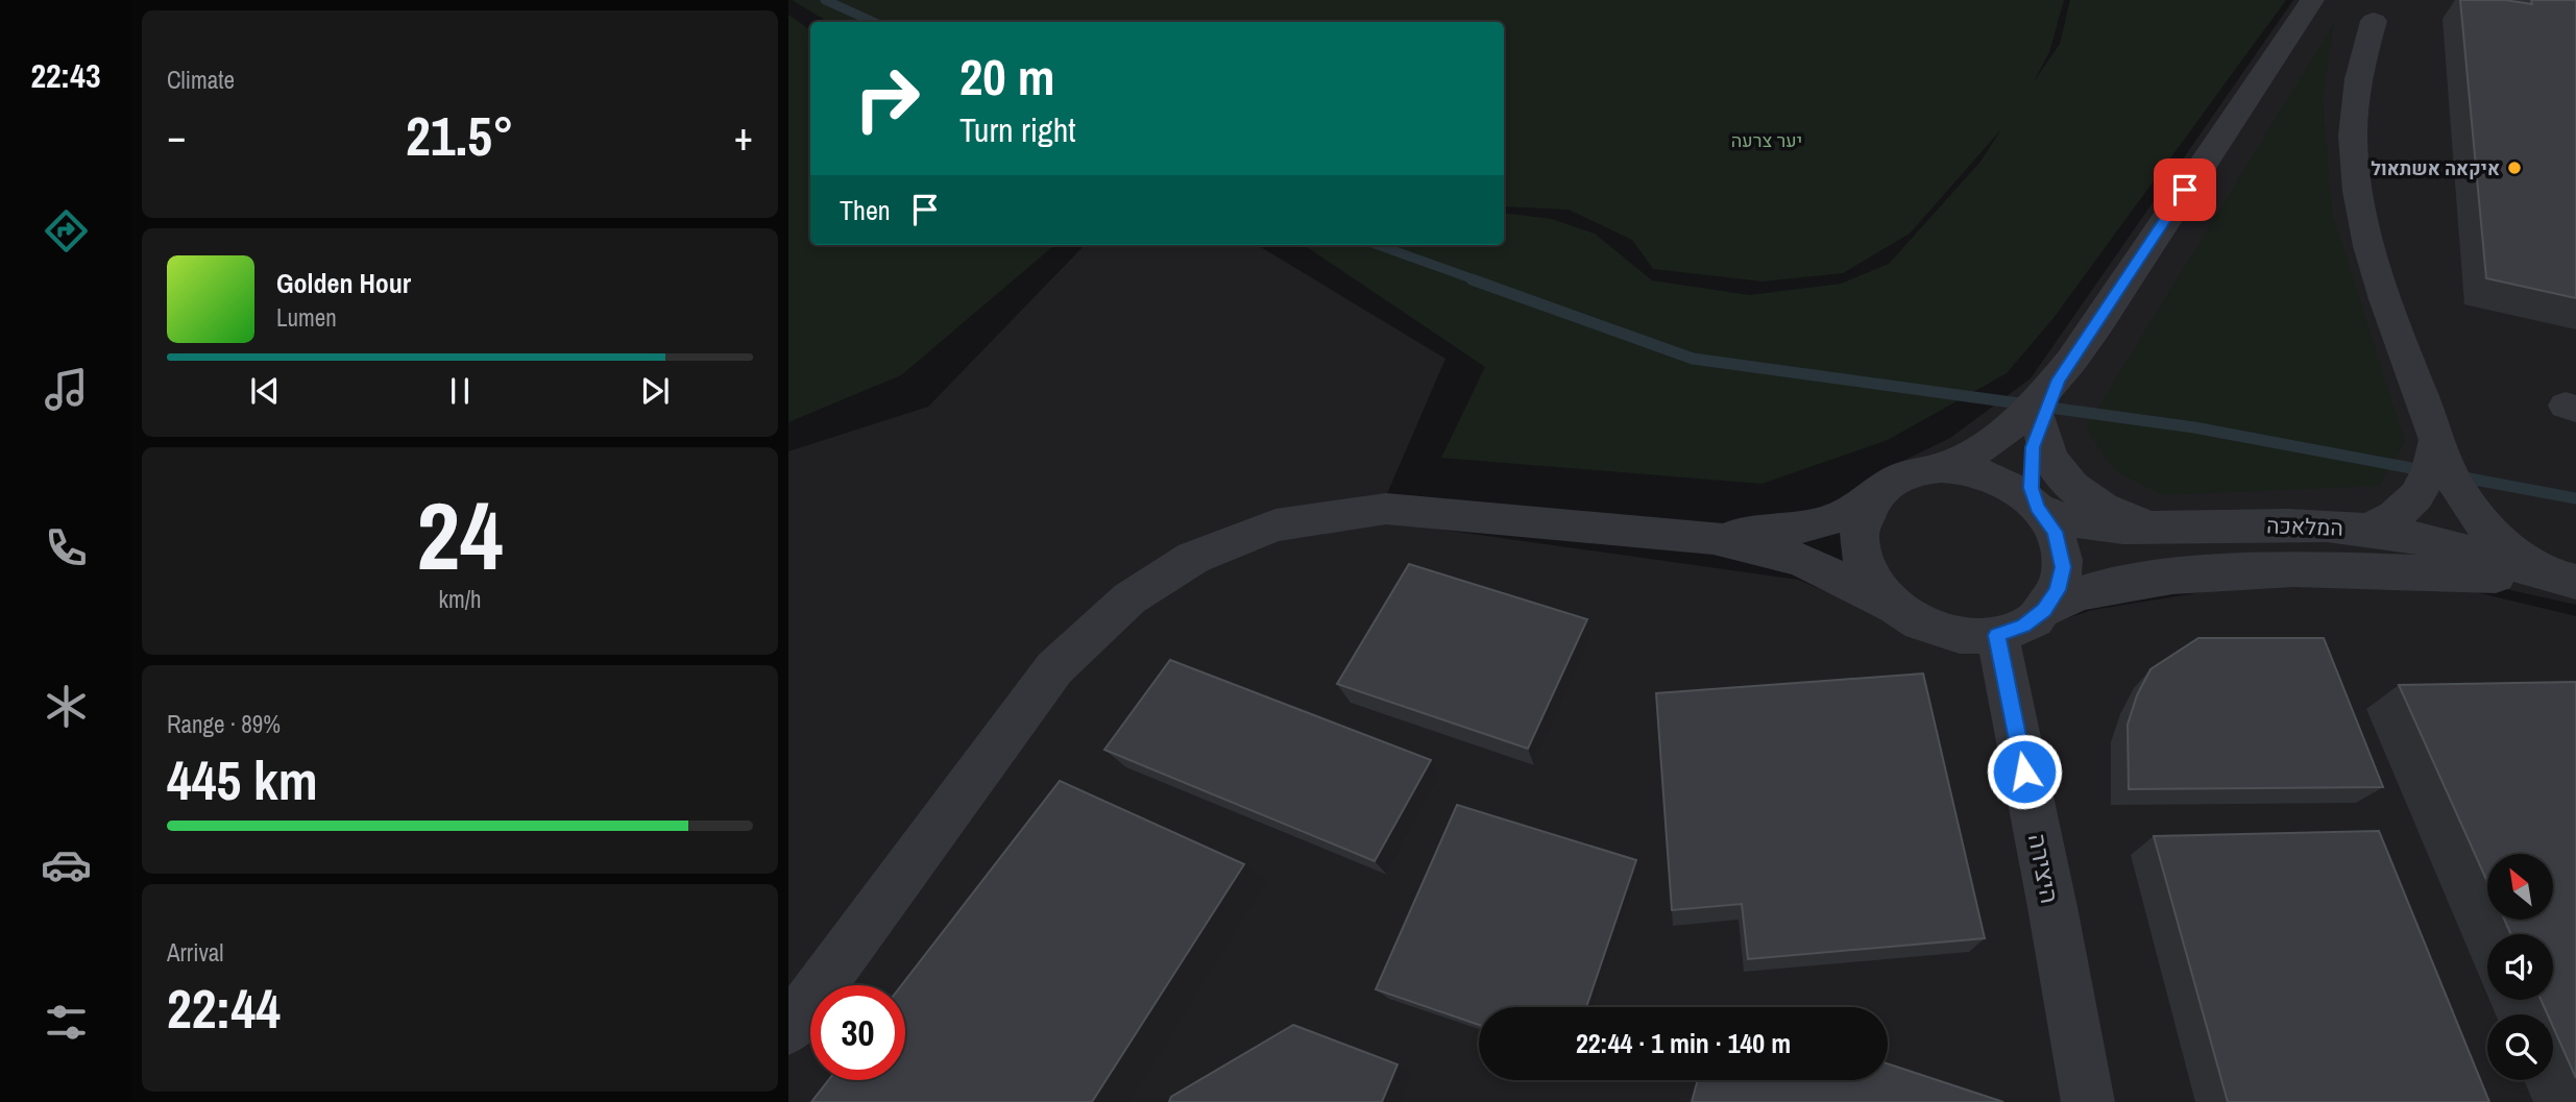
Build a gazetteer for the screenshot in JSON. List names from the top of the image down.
{
  "streets": {
    "street": ["המלאכה", "היצירה"]
  },
  "crossings": [
    ["המלאכה", "היצירה"]
  ],
  "parks": ["יער צרעה"],
  "places": ["איקאה אשתאול"],
  "north": "top left",
  "page": {
    "tabs": "22:43",
    "tile": [
      "Climate",
      ["24", "km/h"],
      ["Range · 89%", "445 km"],
      ["Arrival", "22:44"]
    ],
    "turn": ["20 m", "Turn right"],
    "heat": ["−", "21.5°", "+"],
    "then": "Then",
    "song": ["Golden Hour", "Lumen"],
    "limit": "30",
    "trip": "22:44 · 1 min · 140 m"
  }
}
